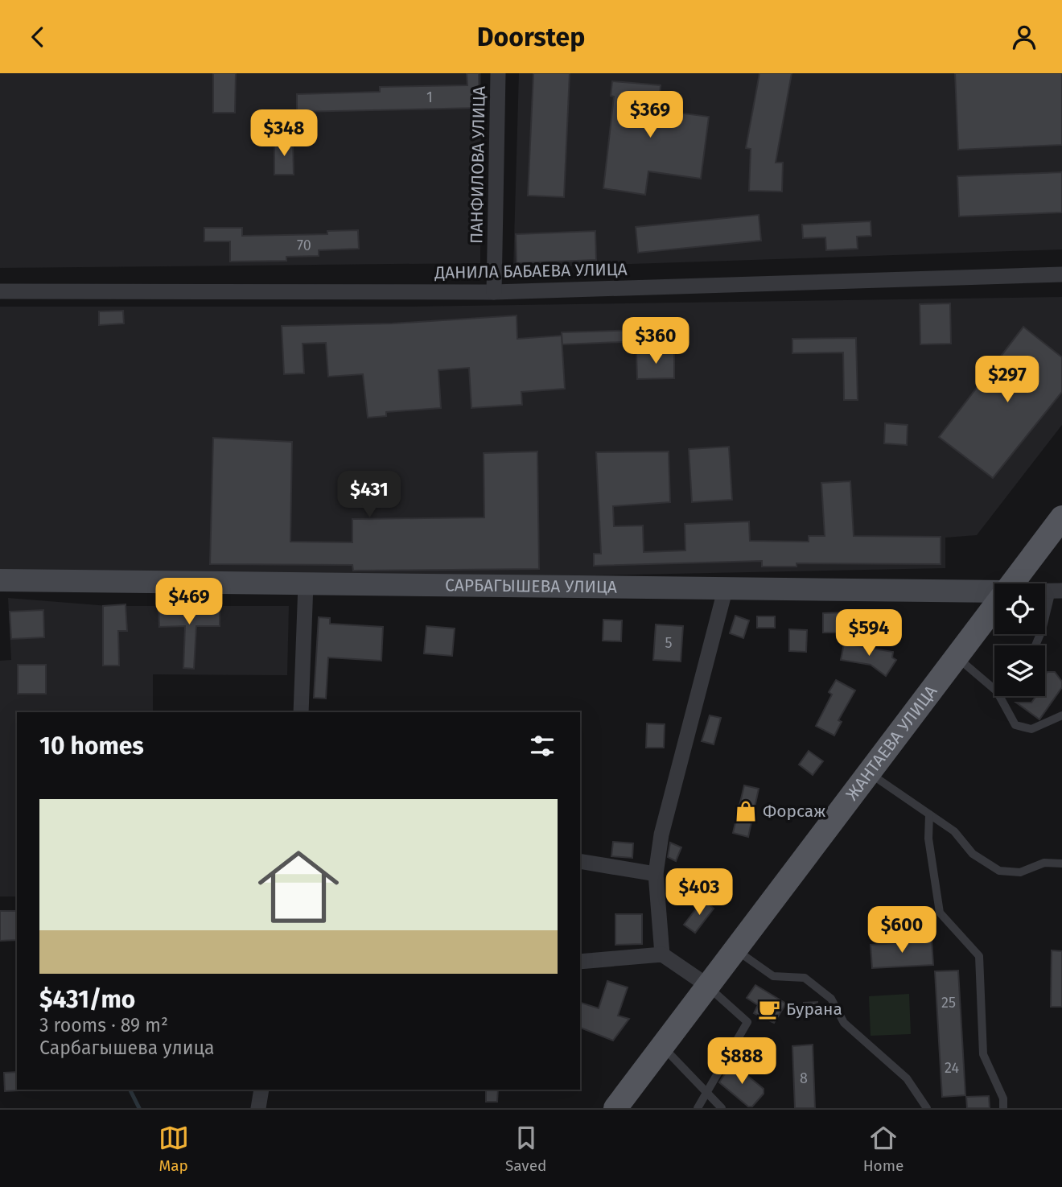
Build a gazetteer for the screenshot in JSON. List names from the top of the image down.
{
  "streets": {
    "main road": ["ЖАНТАЕВА УЛИЦА"],
    "street": ["ПАНФИЛОВА УЛИЦА", "ДАНИЛА БАБАЕВА УЛИЦА", "САРБАГЫШЕВА УЛИЦА"]
  },
  "crossings": [
    ["ПАНФИЛОВА УЛИЦА", "ДАНИЛА БАБАЕВА УЛИЦА"]
  ],
  "places": {
    "shop": ["Форсаж"],
    "cafe": ["Бурана"]
  },
  "house_numbers": [
    "1",
    "70",
    "5",
    "25",
    "24",
    "8"
  ],
  "page": {
    "header": "Doorstep",
    "price": [
      "$369",
      "$348",
      "$360",
      "$297",
      "$431",
      "$469",
      "$594",
      "$403",
      "$600",
      "$888"
    ],
    "heading": "10 homes",
    "list": [
      {
        "name": "$431/mo",
        "note": "3 rooms · 89 m² · Сарбагышева улица"
      }
    ],
    "tabs": ["Map", "Saved", "Home"]
  }
}
